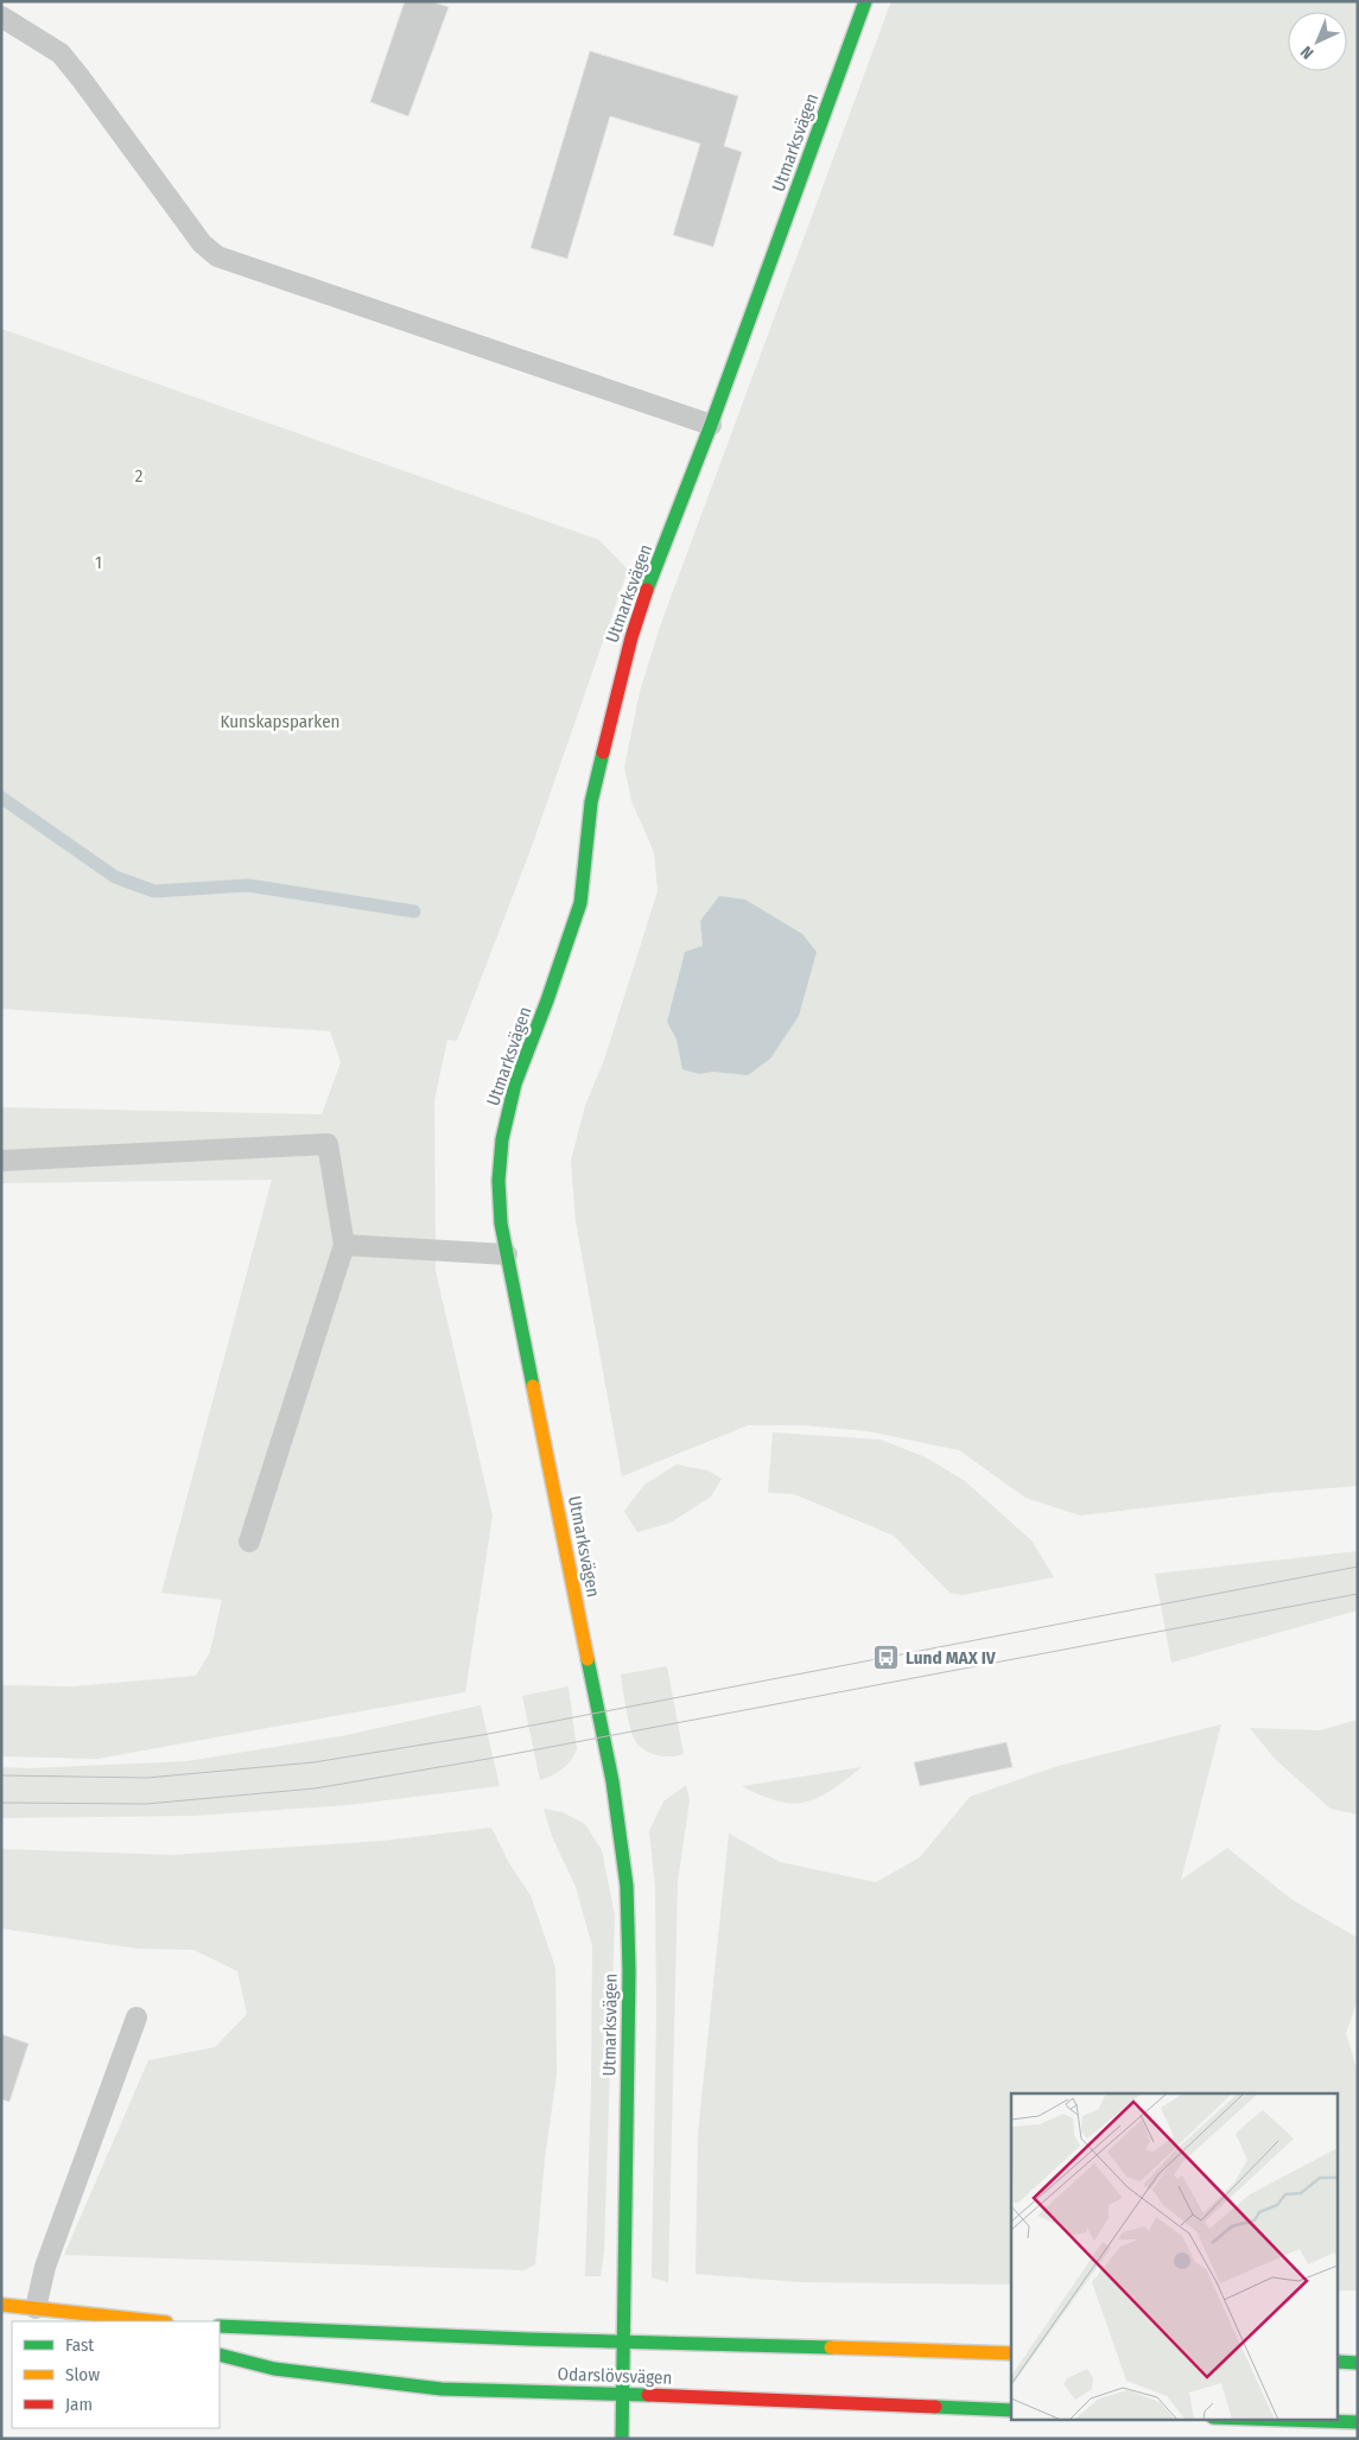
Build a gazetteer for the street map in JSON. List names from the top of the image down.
{
  "streets": {
    "street": ["Utmarksvägen", "Odarslövsvägen"]
  },
  "crossings": [
    ["Utmarksvägen", "Odarslövsvägen"]
  ],
  "parks": ["2", "1", "Kunskapsparken"],
  "places": {
    "bus stop": ["Lund MAX IV"]
  },
  "legend": ["Fast", "Slow", "Jam"],
  "north": "bottom left"
}
